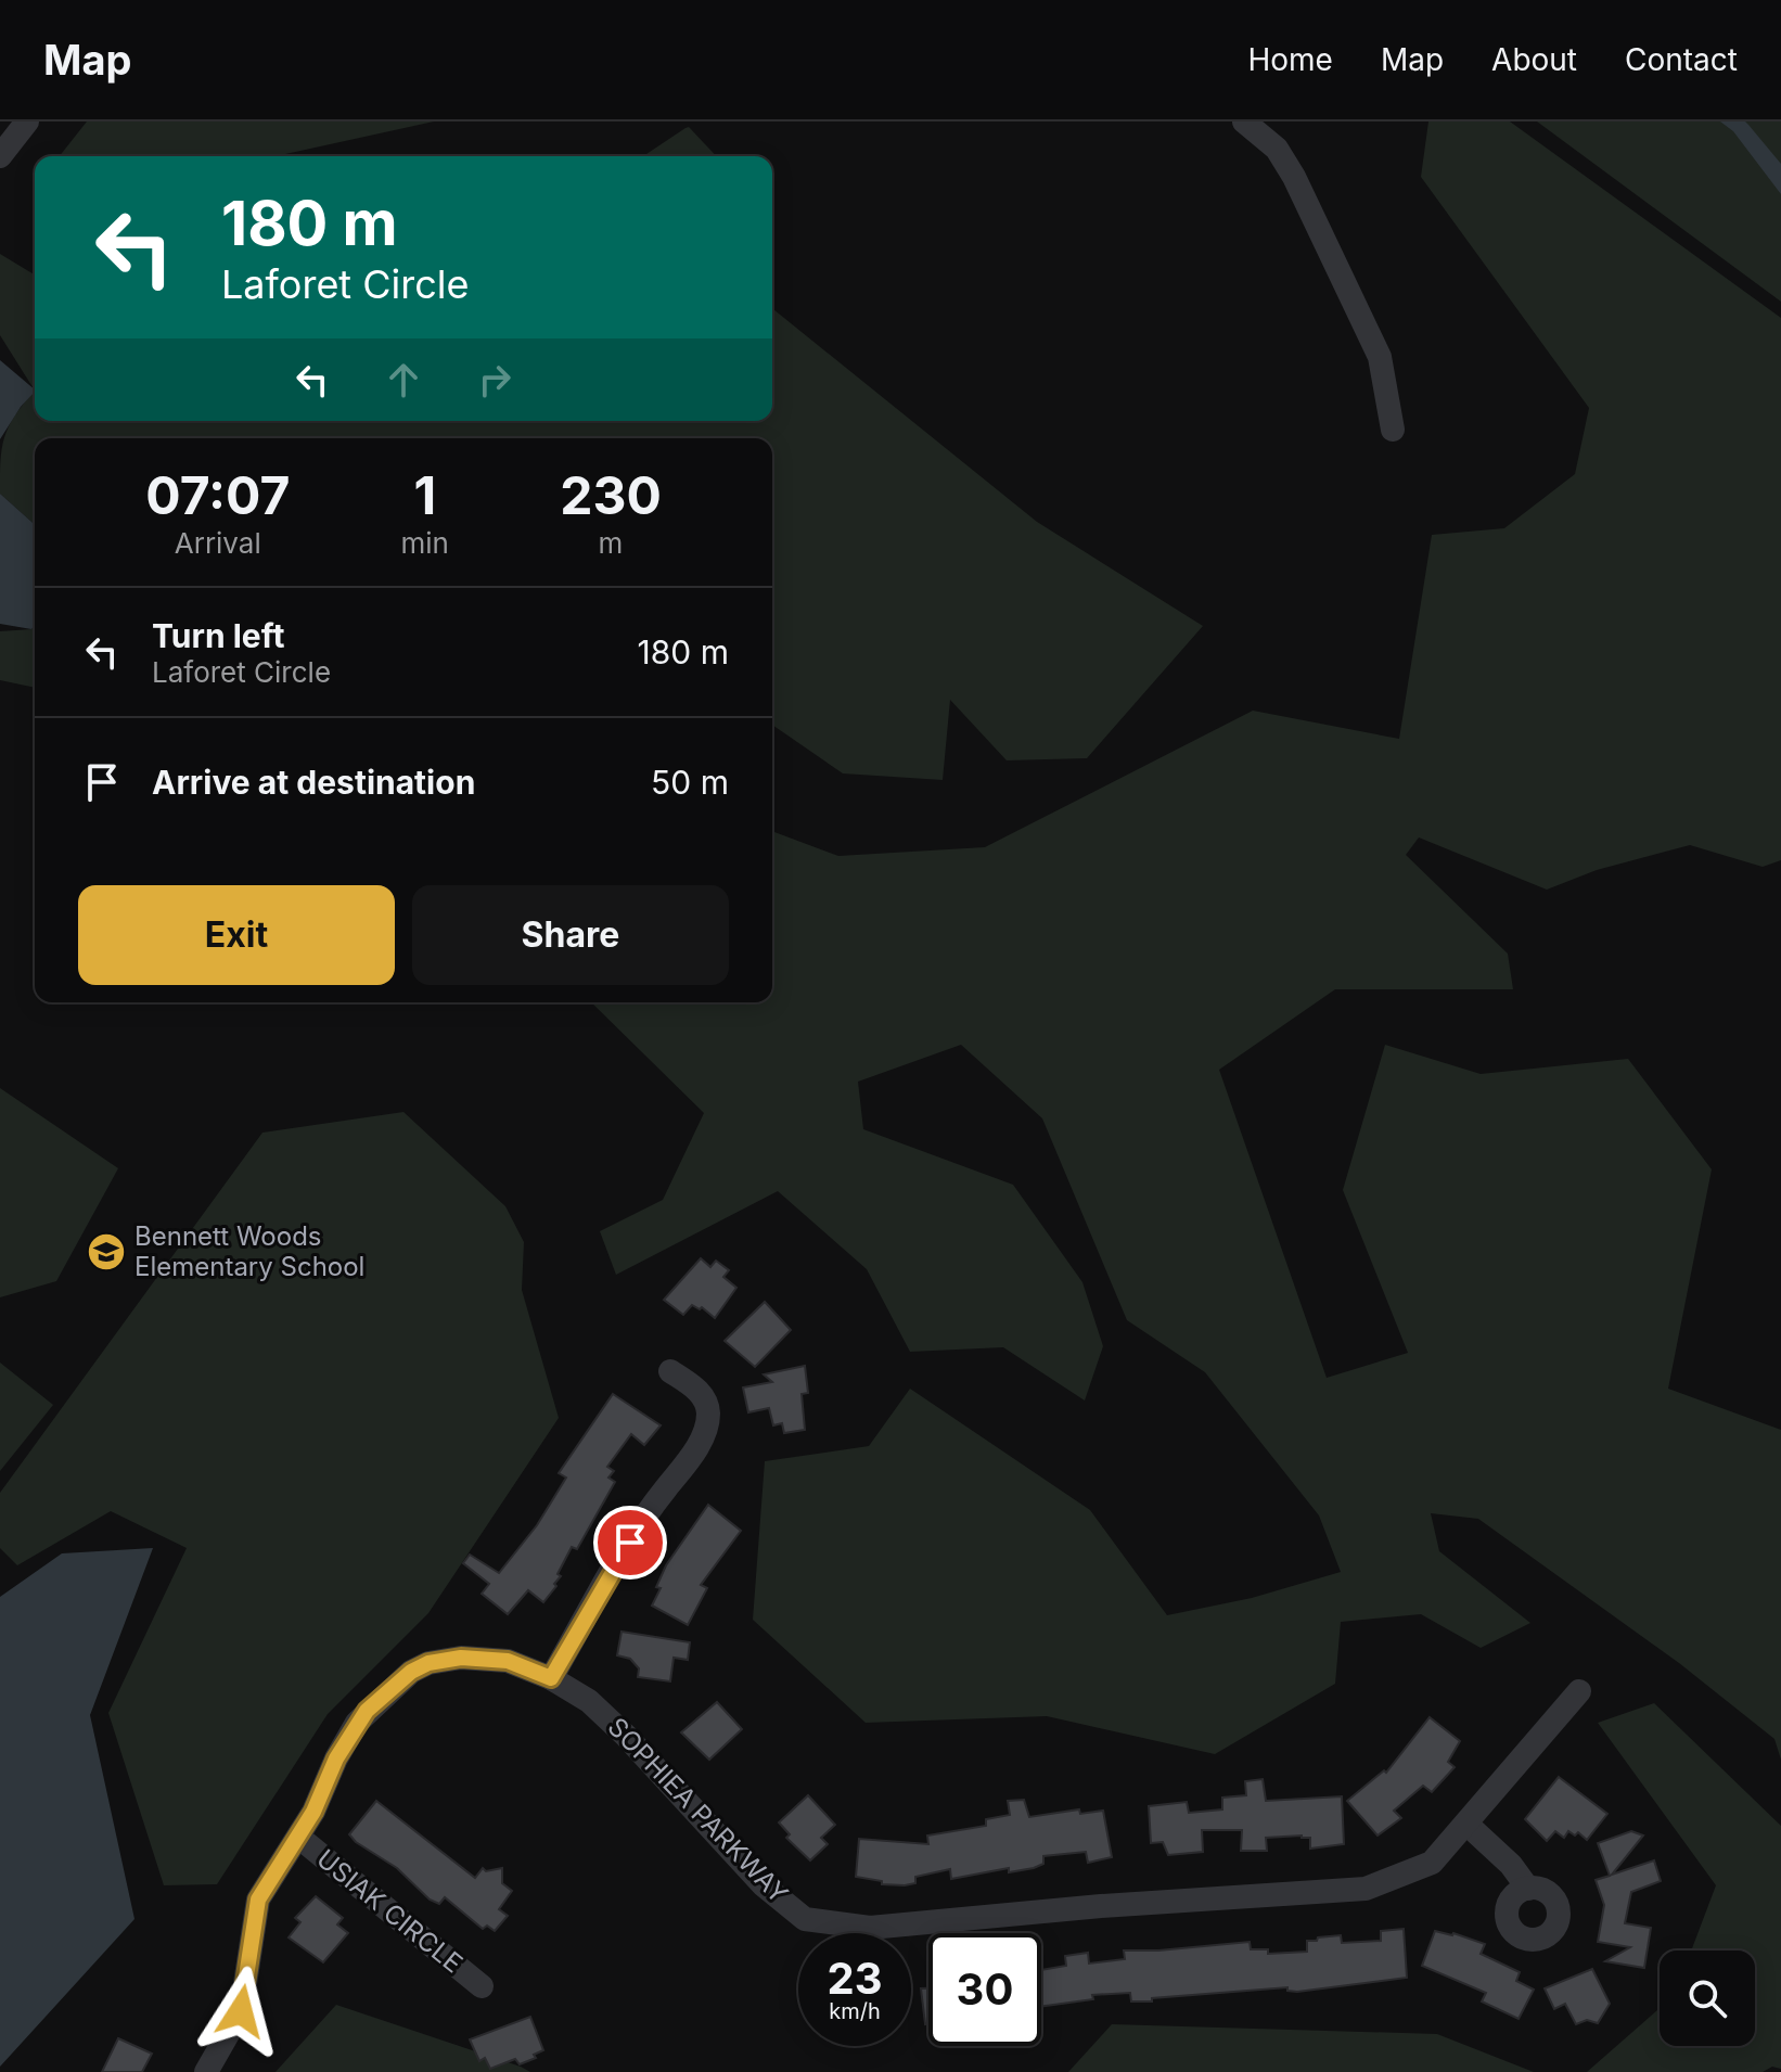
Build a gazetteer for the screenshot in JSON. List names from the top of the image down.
{
  "streets": {
    "street": ["SOPHIEA PARKWAY", "USIAK CIRCLE"]
  },
  "crossings": [
    ["SOPHIEA PARKWAY", "USIAK CIRCLE"]
  ],
  "places": {
    "school or university": ["Bennett Woods Elementary School"]
  },
  "page": {
    "header": "Map",
    "nav": [
      "Home",
      "Map",
      "About",
      "Contact"
    ],
    "turn": ["180 m", "Laforet Circle"],
    "eta": [
      "07:07",
      "Arrival",
      "1",
      "min",
      "230",
      "m"
    ],
    "list": [
      {
        "name": "Turn left",
        "note": "Laforet Circle",
        "value": "180 m"
      },
      {
        "name": "Arrive at destination",
        "value": "50 m"
      }
    ],
    "buttons": ["Exit", "Share"],
    "speed": "23 km/h",
    "limit": "30"
  }
}
